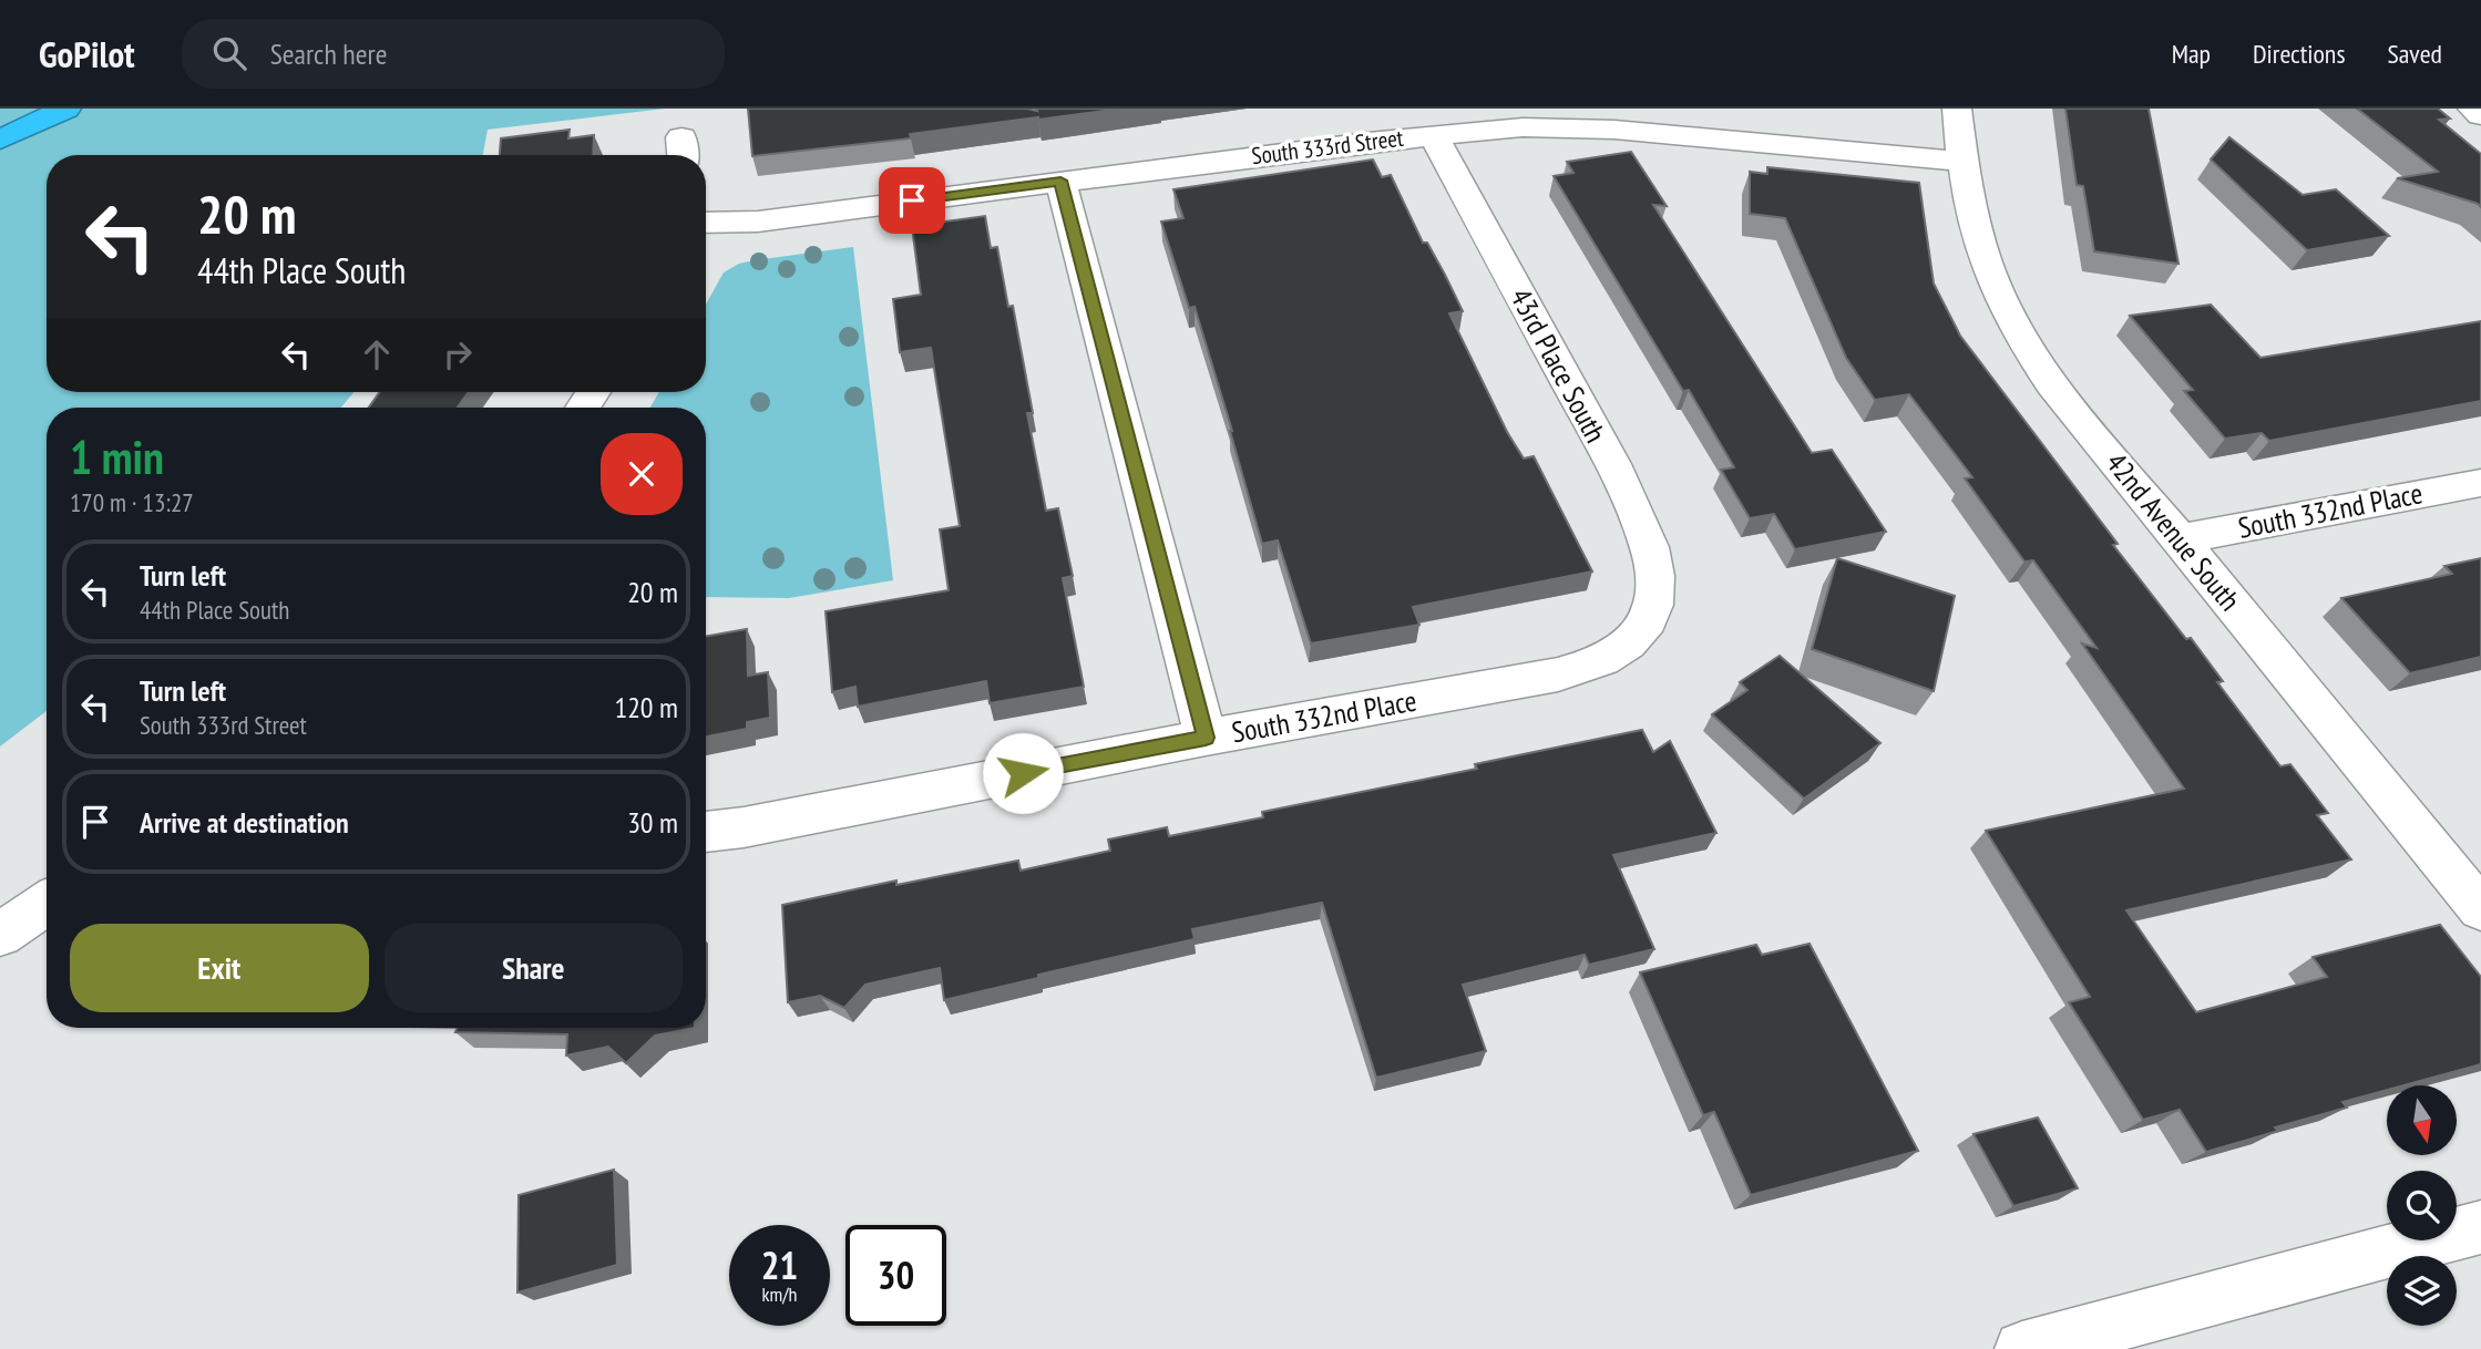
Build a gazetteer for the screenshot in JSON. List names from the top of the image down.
{
  "streets": {
    "street": [
      "South 333rd Street",
      "43rd Place South",
      "South 332nd Place",
      "42nd Avenue South"
    ]
  },
  "crossings": [
    ["South 333rd Street", "43rd Place South"],
    ["South 333rd Street", "42nd Avenue South"],
    ["43rd Place South", "South 332nd Place"],
    ["South 332nd Place", "42nd Avenue South"]
  ],
  "north": "bottom",
  "page": {
    "header": "GoPilot",
    "search": "Search here",
    "nav": ["Map", "Directions", "Saved"],
    "turn": ["20 m", "44th Place South"],
    "heading": ["1 min", "170 m · 13:27"],
    "list": [
      {
        "name": "Turn left",
        "note": "44th Place South",
        "value": "20 m"
      },
      {
        "name": "Turn left",
        "note": "South 333rd Street",
        "value": "120 m"
      },
      {
        "name": "Arrive at destination",
        "value": "30 m"
      }
    ],
    "buttons": ["Exit", "Share"],
    "speed": "21 km/h",
    "limit": "30"
  }
}
